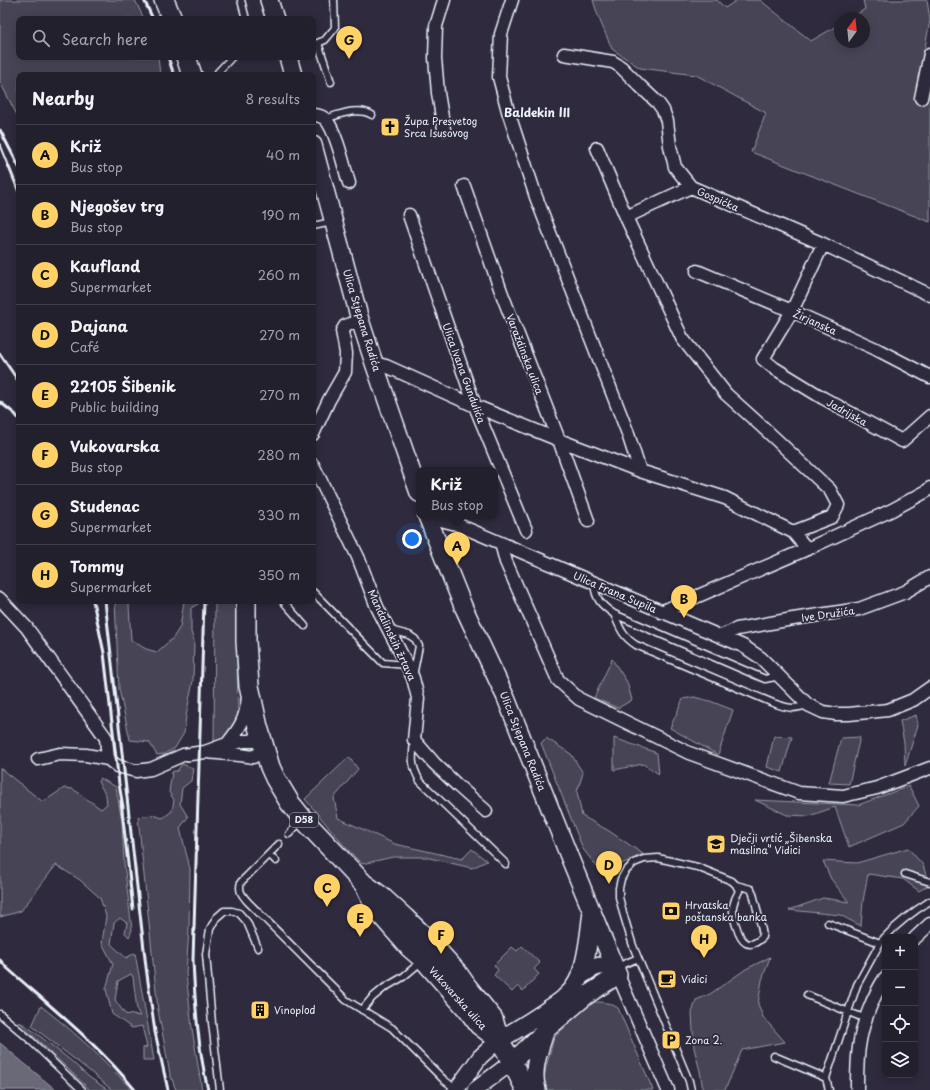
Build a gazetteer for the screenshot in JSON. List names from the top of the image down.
{
  "streets": {
    "main road": ["Ulica Stjepana Radića", "D58", "Vukovarska ulica"],
    "street": [
      "Gospićka",
      "Žirjanska",
      "Varaždinska ulica",
      "Ulica Ivana Gundulića",
      "Jadrijska",
      "Ulica Frana Supila",
      "Ive Družića",
      "Mandalinskih žrtava"
    ]
  },
  "crossings": [
    ["Žirjanska", "Jadrijska"],
    ["D58", "Vukovarska ulica"]
  ],
  "districts": ["Baldekin III"],
  "places": {
    "church": ["Župa Presvetog Srca Isusovog"],
    "school or university": ["Dječji vrtić „Šibenska maslina” Vidici"],
    "bank": ["Hrvatska poštanska banka"],
    "cafe": ["Vidici"],
    "building": ["Vinoplod"],
    "parking": ["Zona 2."]
  },
  "north": "top",
  "page": {
    "search": "Search here",
    "pins": [
      "G",
      "A",
      "B",
      "D",
      "C",
      "E",
      "F",
      "H"
    ],
    "heading": ["Nearby", "8 results"],
    "list": [
      {
        "mark": "A",
        "name": "Križ",
        "note": "Bus stop",
        "value": "40 m"
      },
      {
        "mark": "B",
        "name": "Njegošev trg",
        "note": "Bus stop",
        "value": "190 m"
      },
      {
        "mark": "C",
        "name": "Kaufland",
        "note": "Supermarket",
        "value": "260 m"
      },
      {
        "mark": "D",
        "name": "Dajana",
        "note": "Café",
        "value": "270 m"
      },
      {
        "mark": "E",
        "name": "22105 Šibenik",
        "note": "Public building",
        "value": "270 m"
      },
      {
        "mark": "F",
        "name": "Vukovarska",
        "note": "Bus stop",
        "value": "280 m"
      },
      {
        "mark": "G",
        "name": "Studenac",
        "note": "Supermarket",
        "value": "330 m"
      },
      {
        "mark": "H",
        "name": "Tommy",
        "note": "Supermarket",
        "value": "350 m"
      }
    ],
    "popup": ["Križ", "Bus stop"],
    "map_buttons": ["+", "−"]
  }
}
